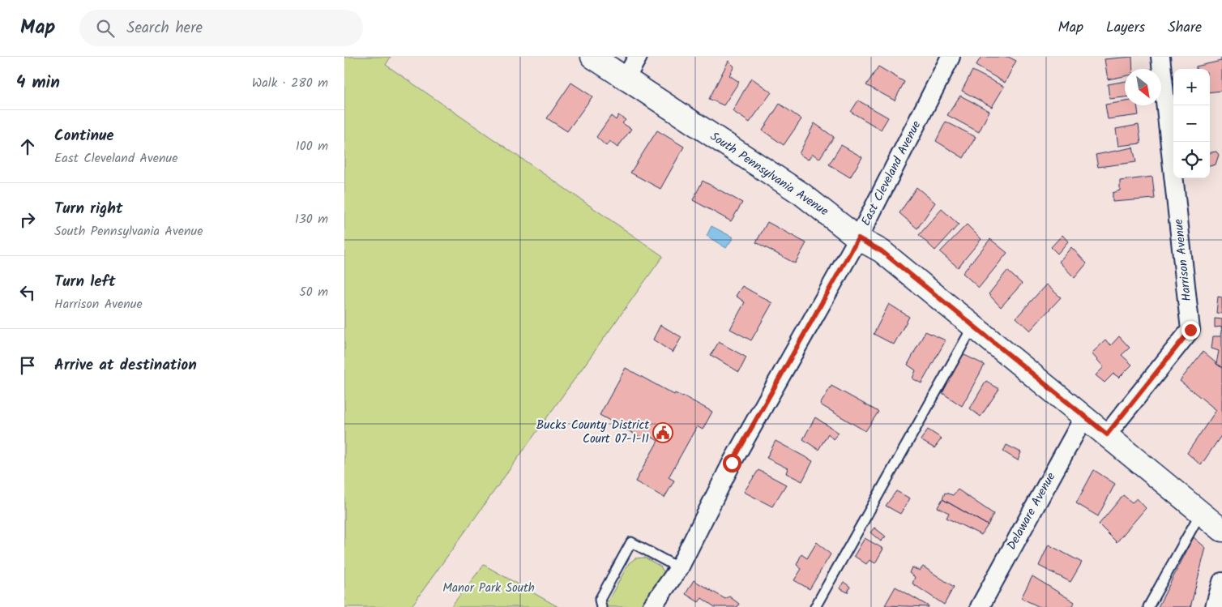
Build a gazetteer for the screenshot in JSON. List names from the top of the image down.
{
  "streets": {
    "main road": ["South Pennsylvania Avenue"],
    "street": ["East Cleveland Avenue", "Harrison Avenue", "Delaware Avenue"]
  },
  "crossings": [
    ["East Cleveland Avenue", "South Pennsylvania Avenue"],
    ["South Pennsylvania Avenue", "Harrison Avenue"],
    ["South Pennsylvania Avenue", "Delaware Avenue"]
  ],
  "parks": ["Manor Park South"],
  "places": {
    "public building": ["Bucks County District Court 07-1-11"]
  },
  "north": "bottom right",
  "page": {
    "header": "Map",
    "search": "Search here",
    "nav": ["Map", "Layers", "Share"],
    "heading": ["4 min", "Walk · 280 m"],
    "map_buttons": ["+", "−"],
    "list": [
      ["Continue", "East Cleveland Avenue", "100 m"],
      ["Turn right", "South Pennsylvania Avenue", "130 m"],
      ["Turn left", "Harrison Avenue", "50 m"],
      "Arrive at destination"
    ]
  }
}
